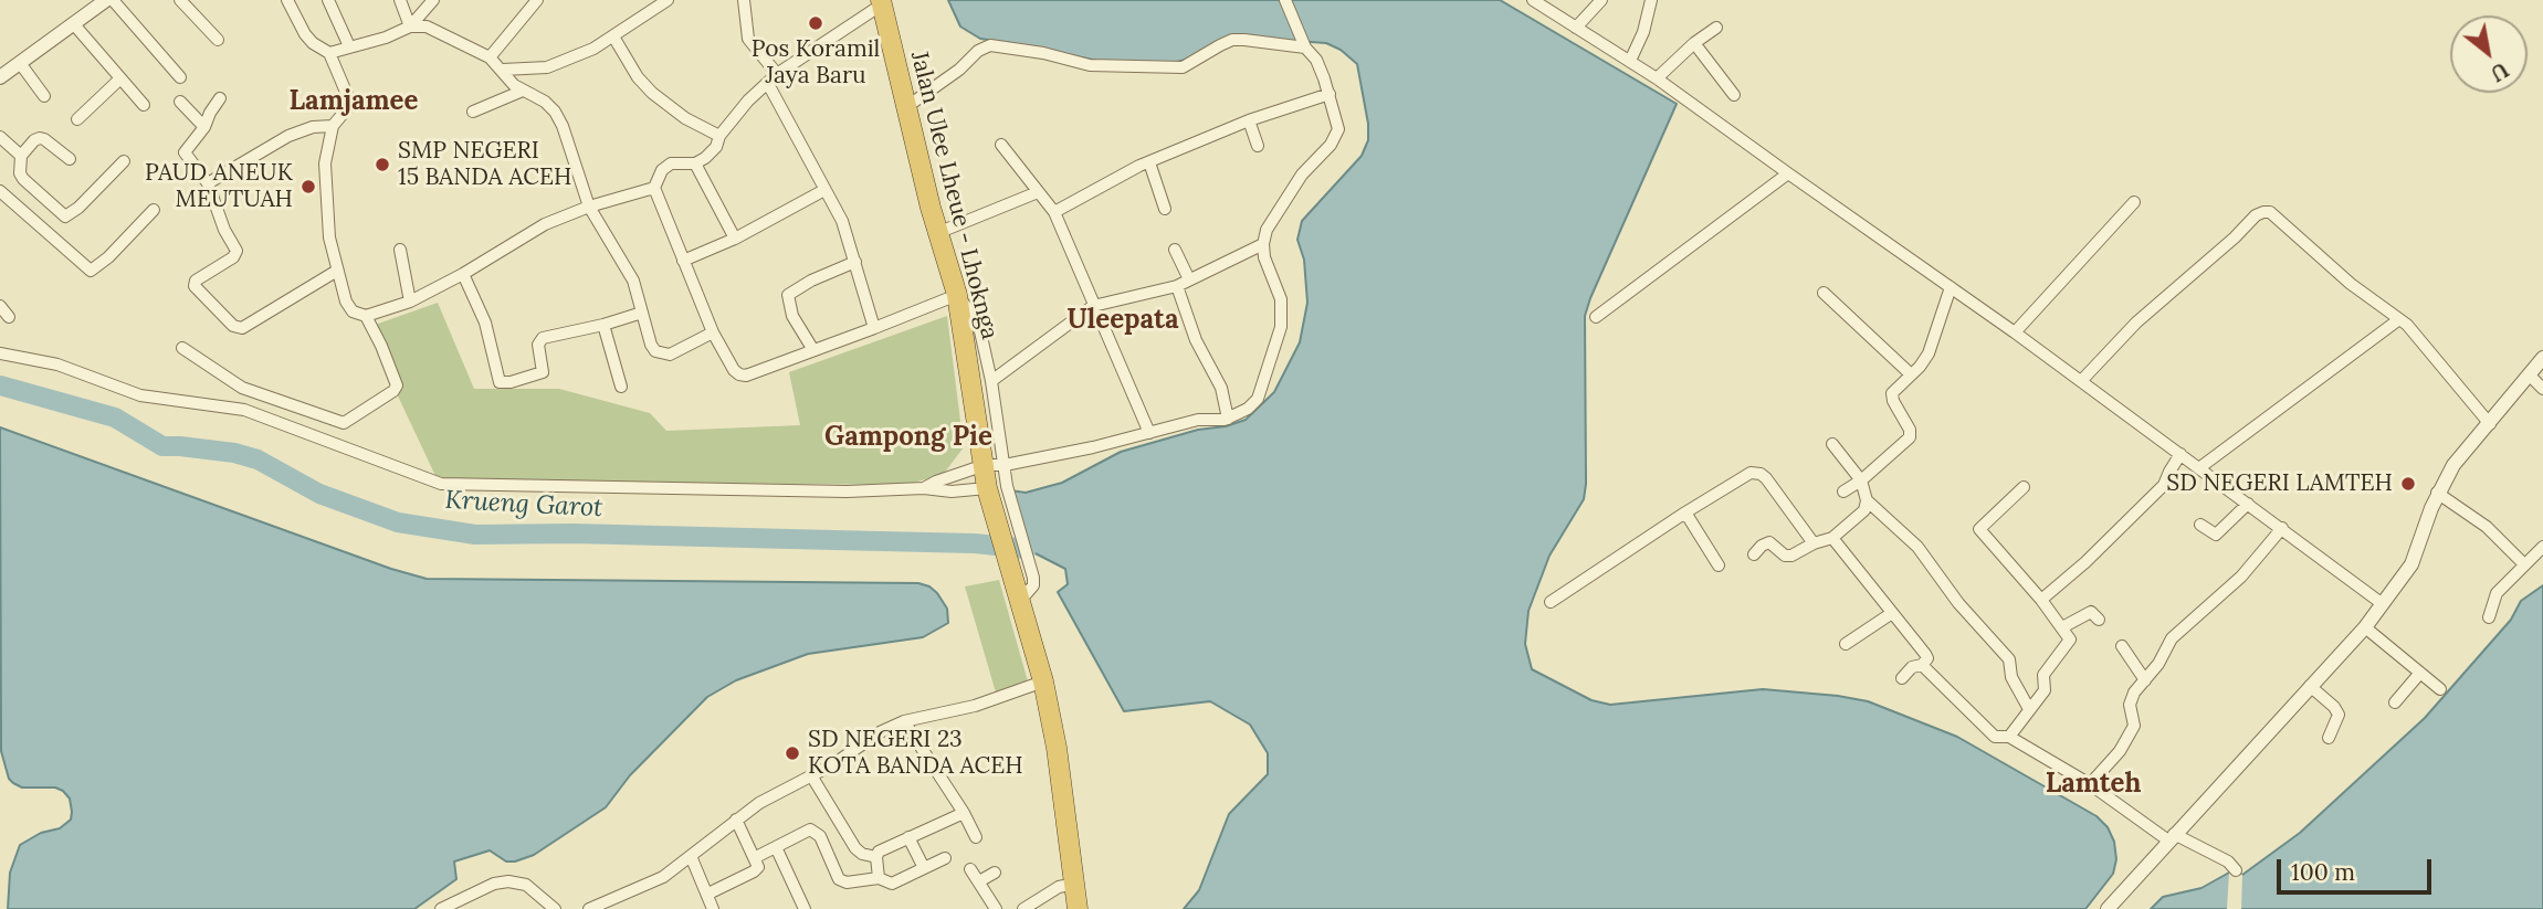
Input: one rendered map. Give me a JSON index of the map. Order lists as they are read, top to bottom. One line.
{"streets":{"highway":["Jalan Ulee Lheue - Lhoknga"]},"districts":["Lamjamee","Uleepata","Gampong Pie","Lamteh"],"water":["Krueng Garot"],"places":["Pos Koramil Jaya Baru","SMP NEGERI 15 BANDA ACEH","PAUD ANEUK MEUTUAH","SD NEGERI LAMTEH","SD NEGERI 23 KOTA BANDA ACEH"],"scale_bar":"100 m","north":"bottom right"}
